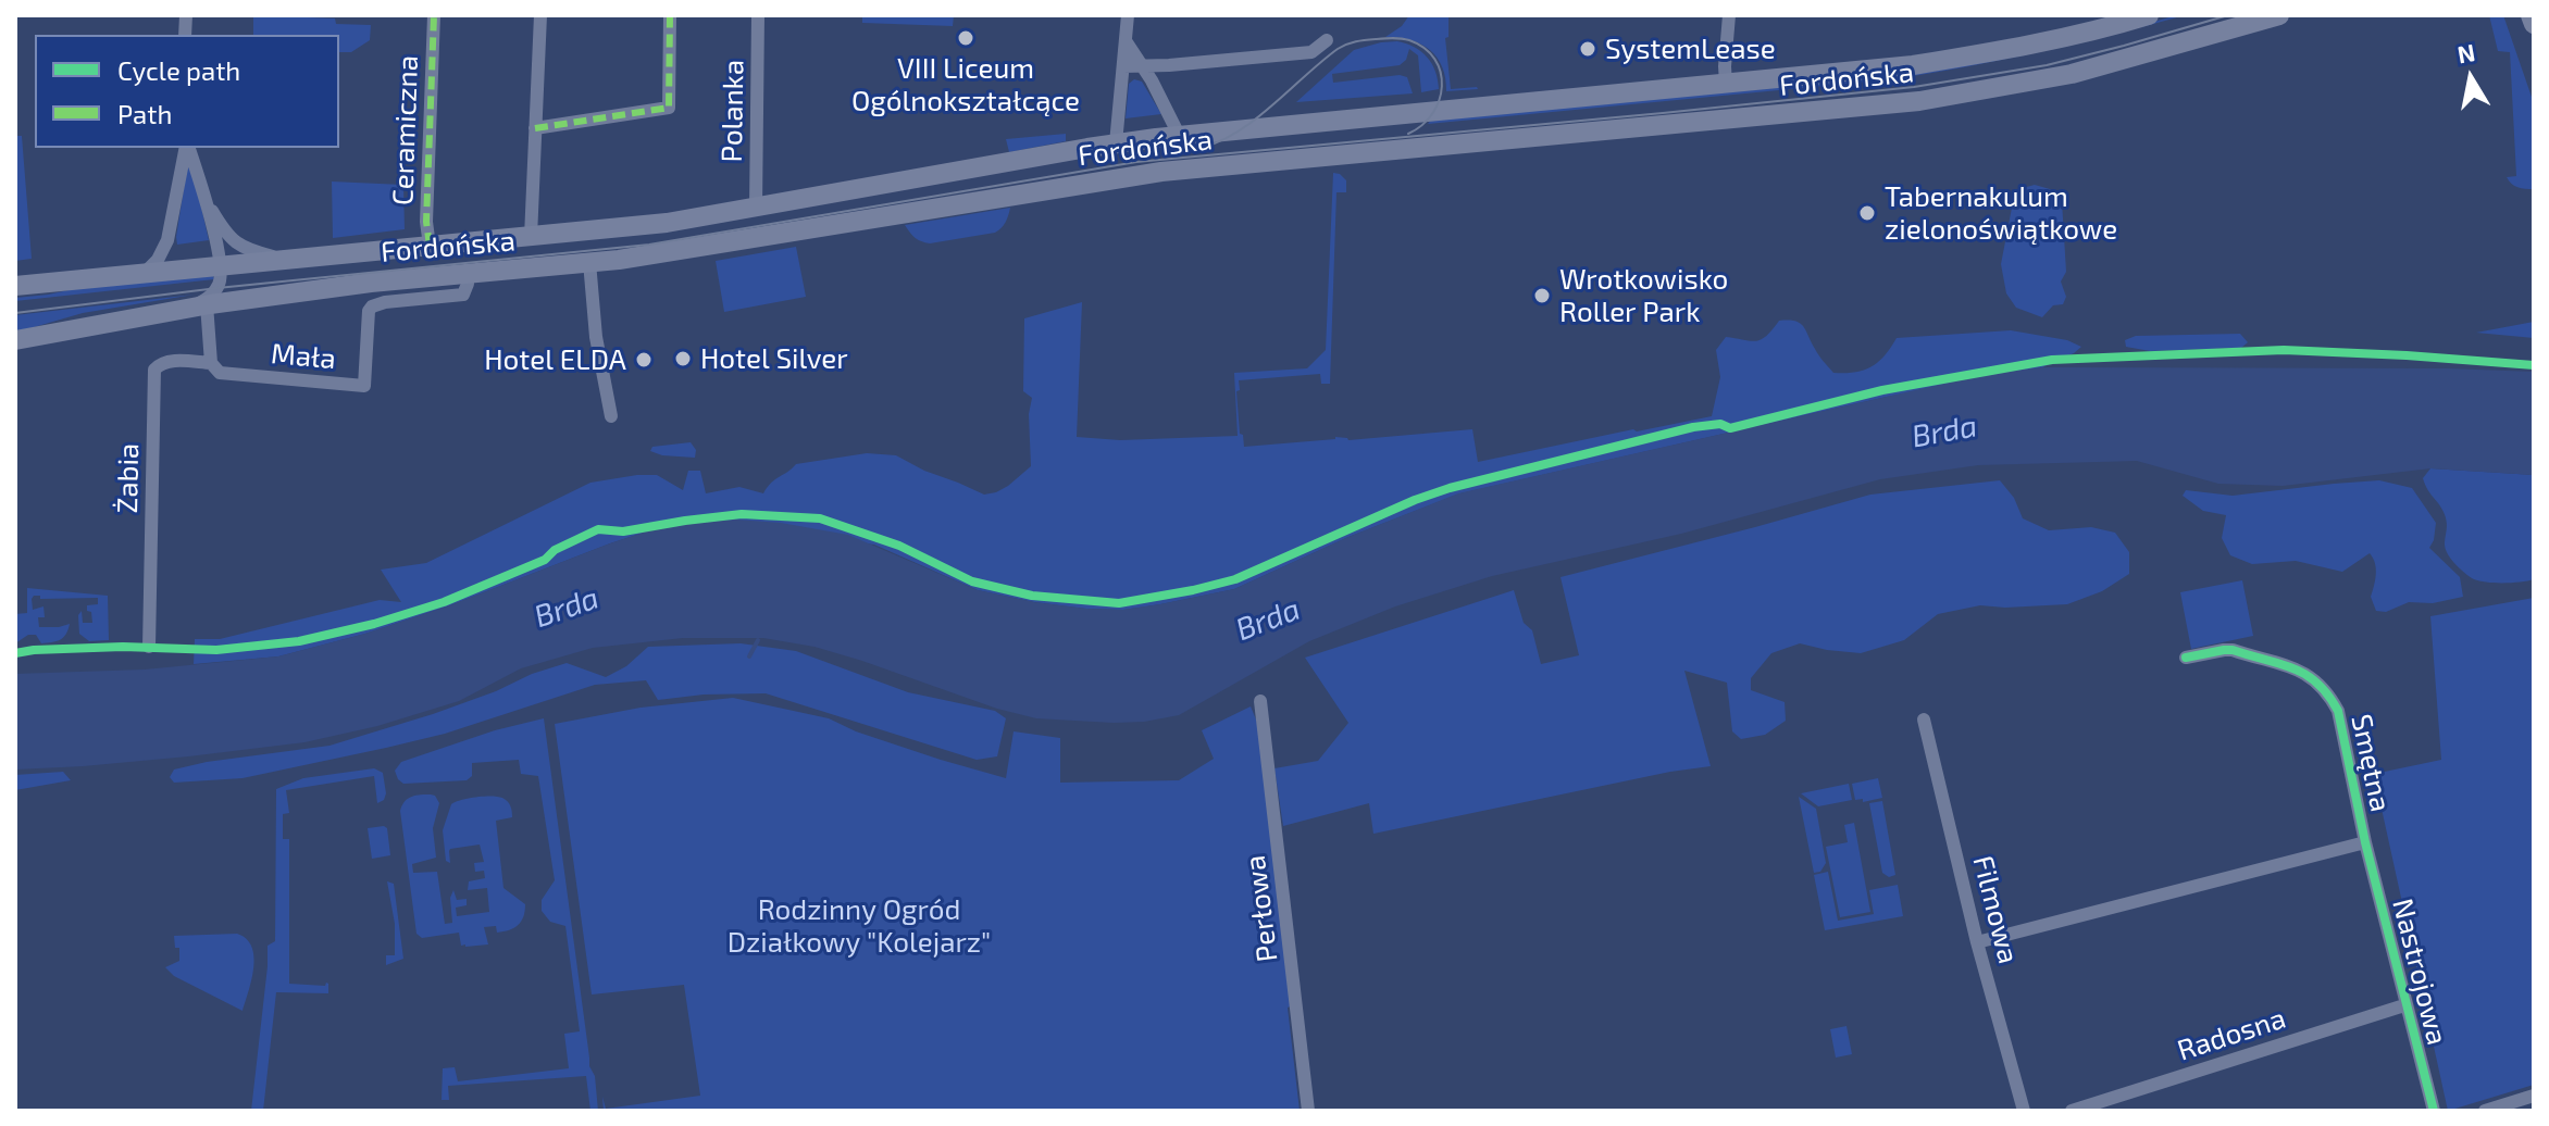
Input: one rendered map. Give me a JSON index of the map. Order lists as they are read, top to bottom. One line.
{"streets":{"main road":["Fordońska"],"street":["Polanka","Ceramiczna","Mała","Żabia","Smętna","Perłowa","Filmowa","Nastrojowa","Radosna"]},"crossings":[["Fordońska","Polanka"],["Fordońska","Ceramiczna"],["Fordońska","Mała"],["Mała","Żabia"],["Smętna","Nastrojowa"],["Nastrojowa","Radosna"]],"water":["Brda"],"parks":["Rodzinny Ogród Działkowy \"Kolejarz\""],"places":["VIII Liceum Ogólnokształcące","SystemLease","Tabernakulum zielonoświątkowe","Wrotkowisko Roller Park","Hotel Silver","Hotel ELDA"],"legend":["Cycle path","Path"],"north":"top"}
